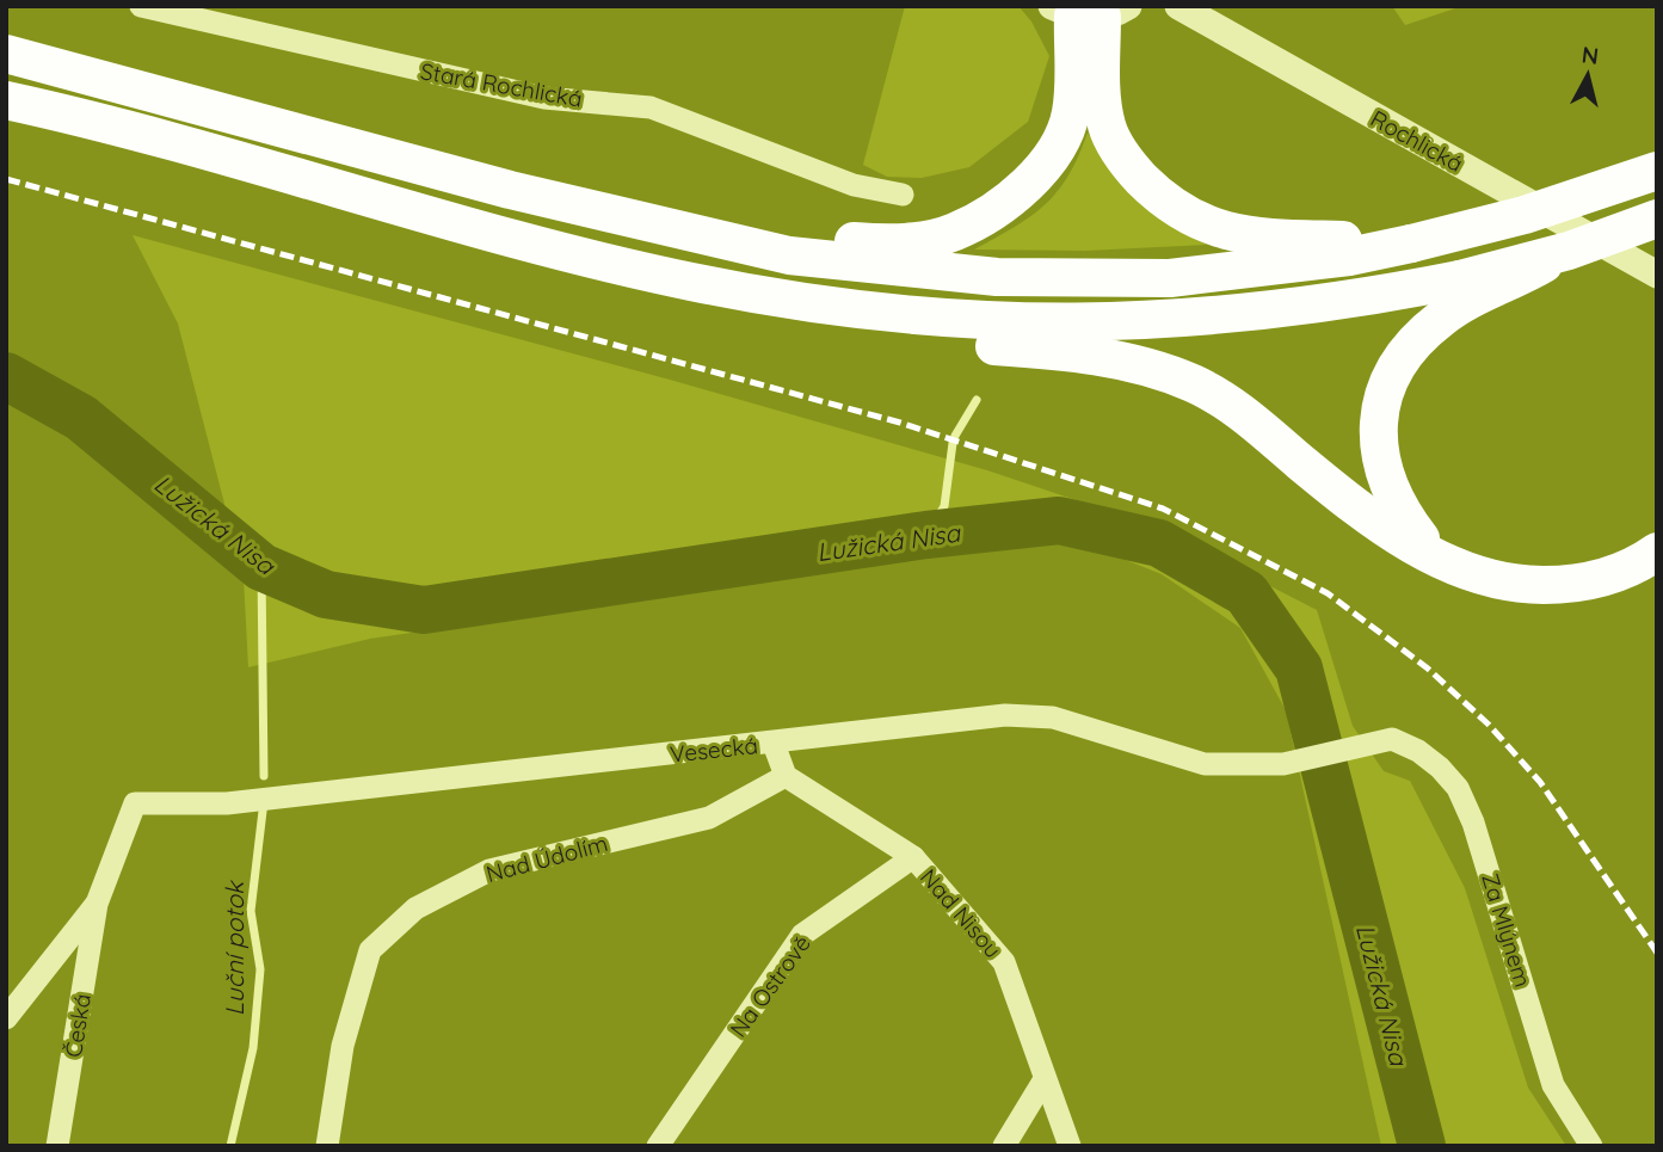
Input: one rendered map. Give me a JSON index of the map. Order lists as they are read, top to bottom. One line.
{"streets":{"street":["Stará Rochlická","Rochlická","Vesecká","Nad Údolím","Nad Nisou","Za Mlýnem","Na Ostrově","Česká"]},"crossings":[["Vesecká","Za Mlýnem"],["Vesecká","Česká"],["Nad Údolím","Nad Nisou"],["Nad Nisou","Na Ostrově"]],"water":["Lužická Nisa","Luční potok"],"north":"top"}
